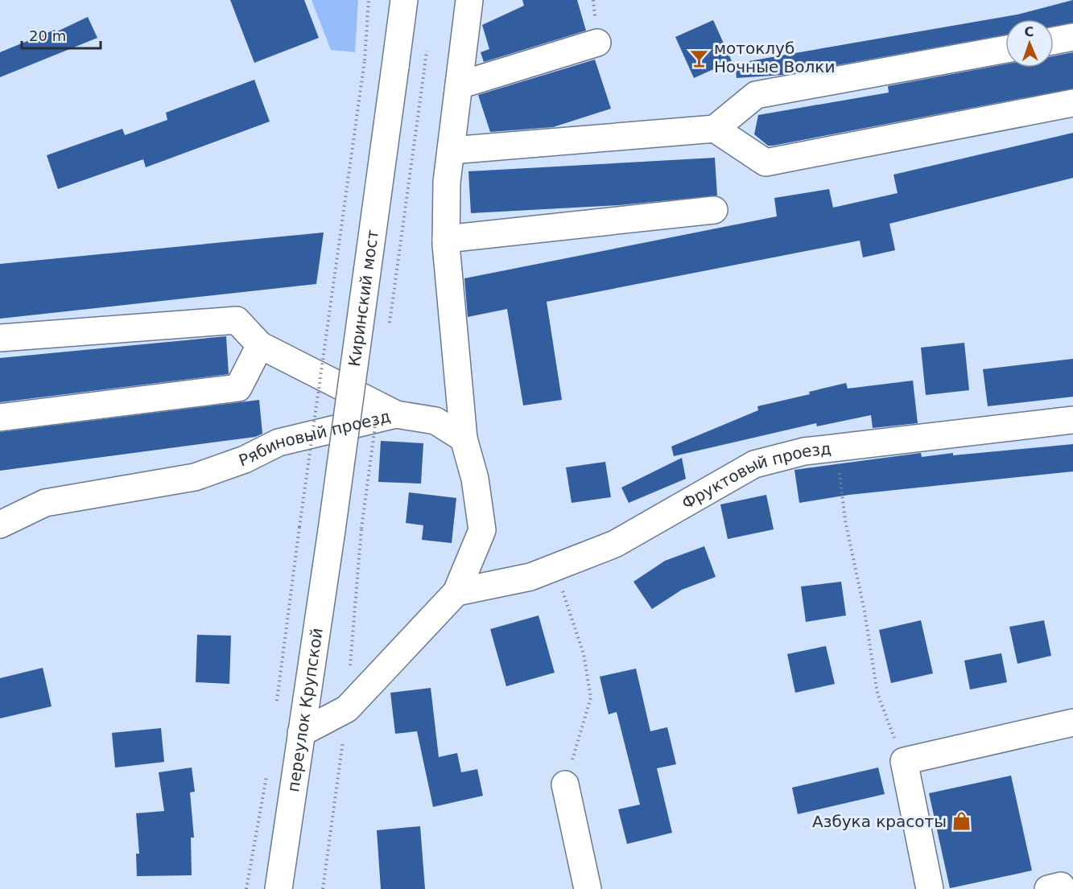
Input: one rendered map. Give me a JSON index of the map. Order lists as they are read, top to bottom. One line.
{"streets":{"street":["Киринский мост","Рябиновый проезд","Фруктовый проезд","переулок Крупской"]},"crossings":[["Киринский мост","переулок Крупской"]],"places":{"bar":["мотоклуб Ночные Волки"],"shop":["Азбука красоты"]},"scale_bar":"20 m","north":"top"}
